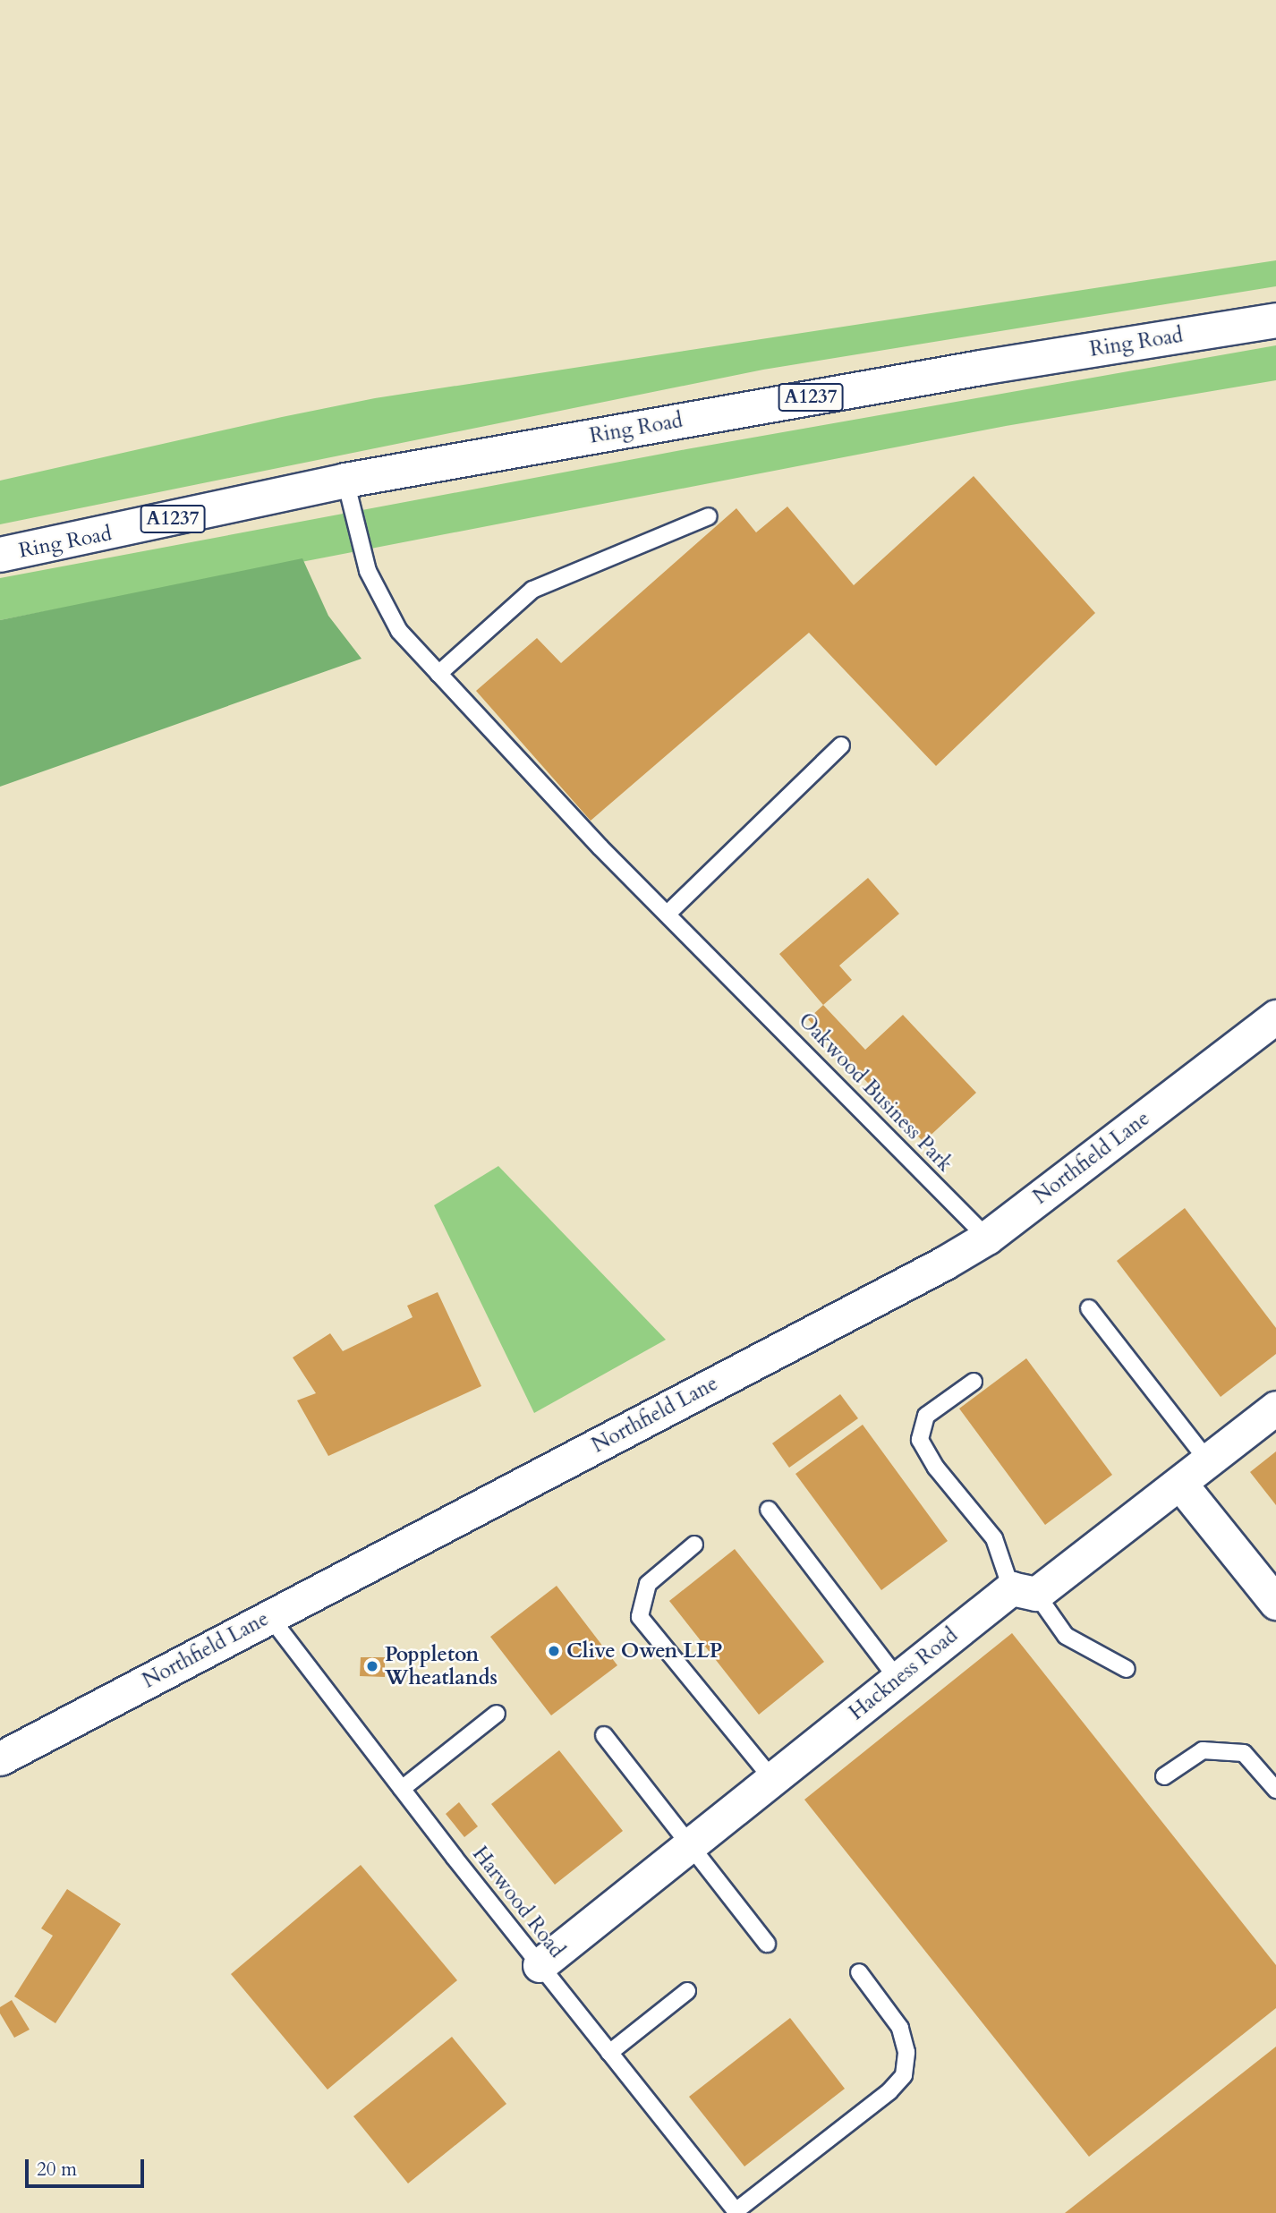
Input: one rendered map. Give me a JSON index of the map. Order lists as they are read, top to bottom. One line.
{"streets":{"highway":["Ring Road","A1237"],"street":["Northfield Lane","Hackness Road"],"lane":["Oakwood Business Park","Harwood Road"]},"crossings":[["Ring Road","Oakwood Business Park"],["Oakwood Business Park","Northfield Lane"],["Northfield Lane","Harwood Road"],["Hackness Road","Harwood Road"]],"places":["Clive Owen LLP","Poppleton Wheatlands"],"scale_bar":"20 m"}
